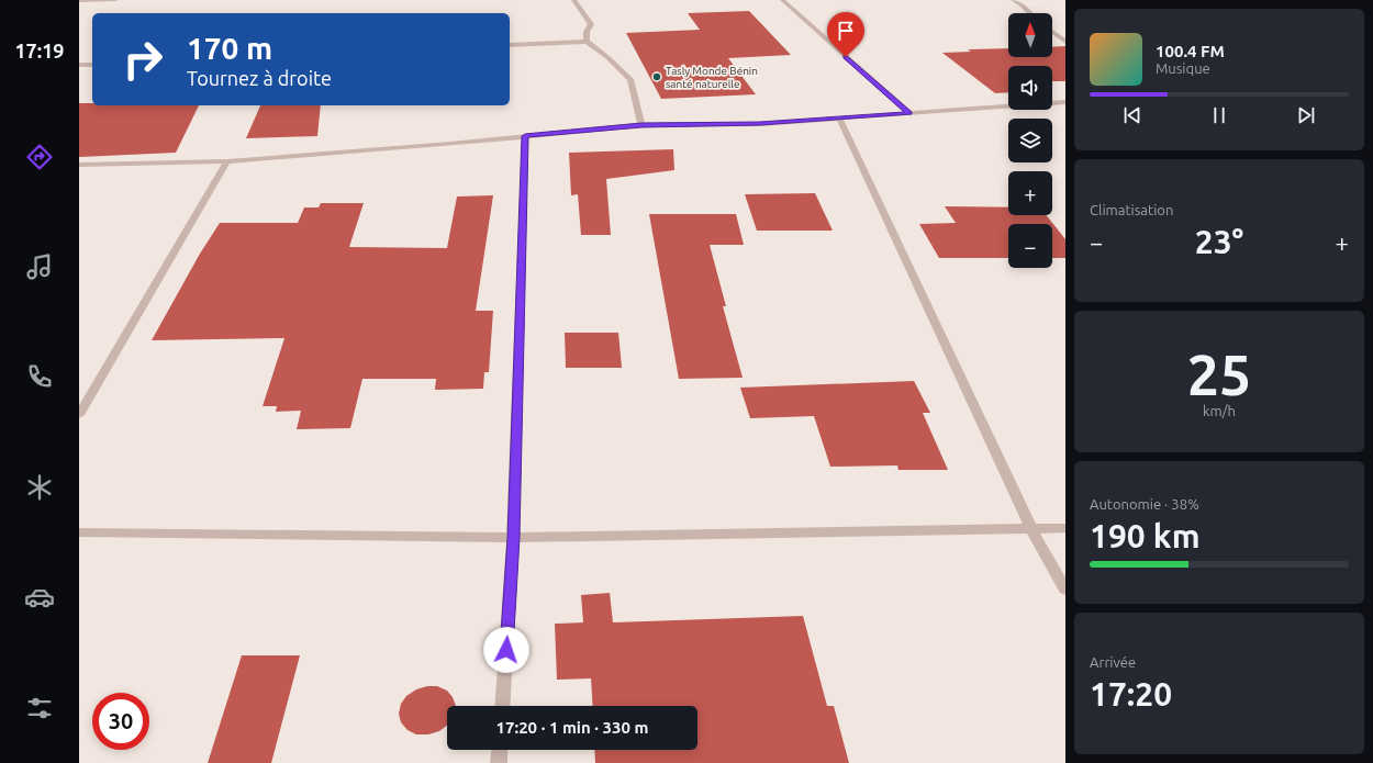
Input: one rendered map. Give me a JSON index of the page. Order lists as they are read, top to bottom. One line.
{"places":["Tasly Monde Bénin santé naturelle"],"north":"top","page":{"tabs":"17:19","map_buttons":["+","−"],"turn":["170 m","Tournez à droite"],"song":["100.4 FM","Musique"],"tile":["Climatisation",["25","km/h"],["Autonomie · 38%","190 km"],["Arrivée","17:20"]],"heat":["−","23°","+"],"limit":"30","trip":"17:20 · 1 min · 330 m"}}
